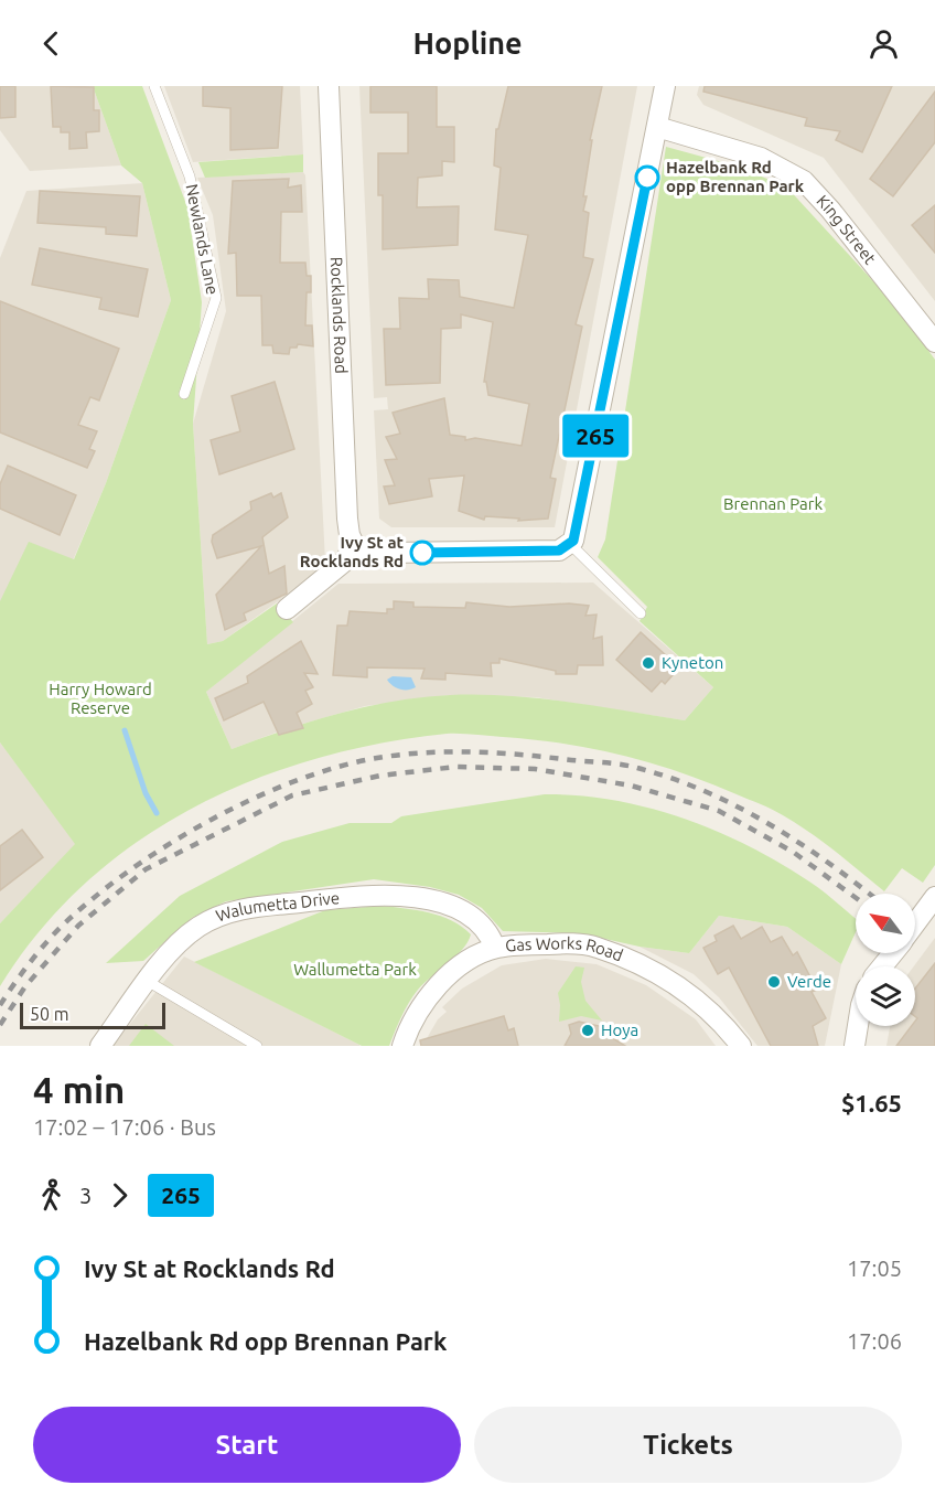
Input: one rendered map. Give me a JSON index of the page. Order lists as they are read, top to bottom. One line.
{"streets":{"street":["King Street","Rocklands Road","Walumetta Drive","Gas Works Road"],"lane":["Newlands Lane"]},"crossings":[["Walumetta Drive","Gas Works Road"]],"parks":["Brennan Park","Harry Howard Reserve","Wallumetta Park"],"places":["Hazelbank Rd opp Brennan Park","Ivy St at Rocklands Rd","Kyneton","Verde","Hoya"],"lines":["bus line 265"],"scale_bar":"50 m","north":"top left","page":{"header":"Hopline","on_map":"265","scale":"50 m","heading":["4 min","17:02 – 17:06 · Bus","$1.65"],"legs":["3","265"],"list":[{"name":"Ivy St at Rocklands Rd","value":"17:05"},{"name":"Hazelbank Rd opp Brennan Park","value":"17:06"}],"buttons":["Start","Tickets"]}}
